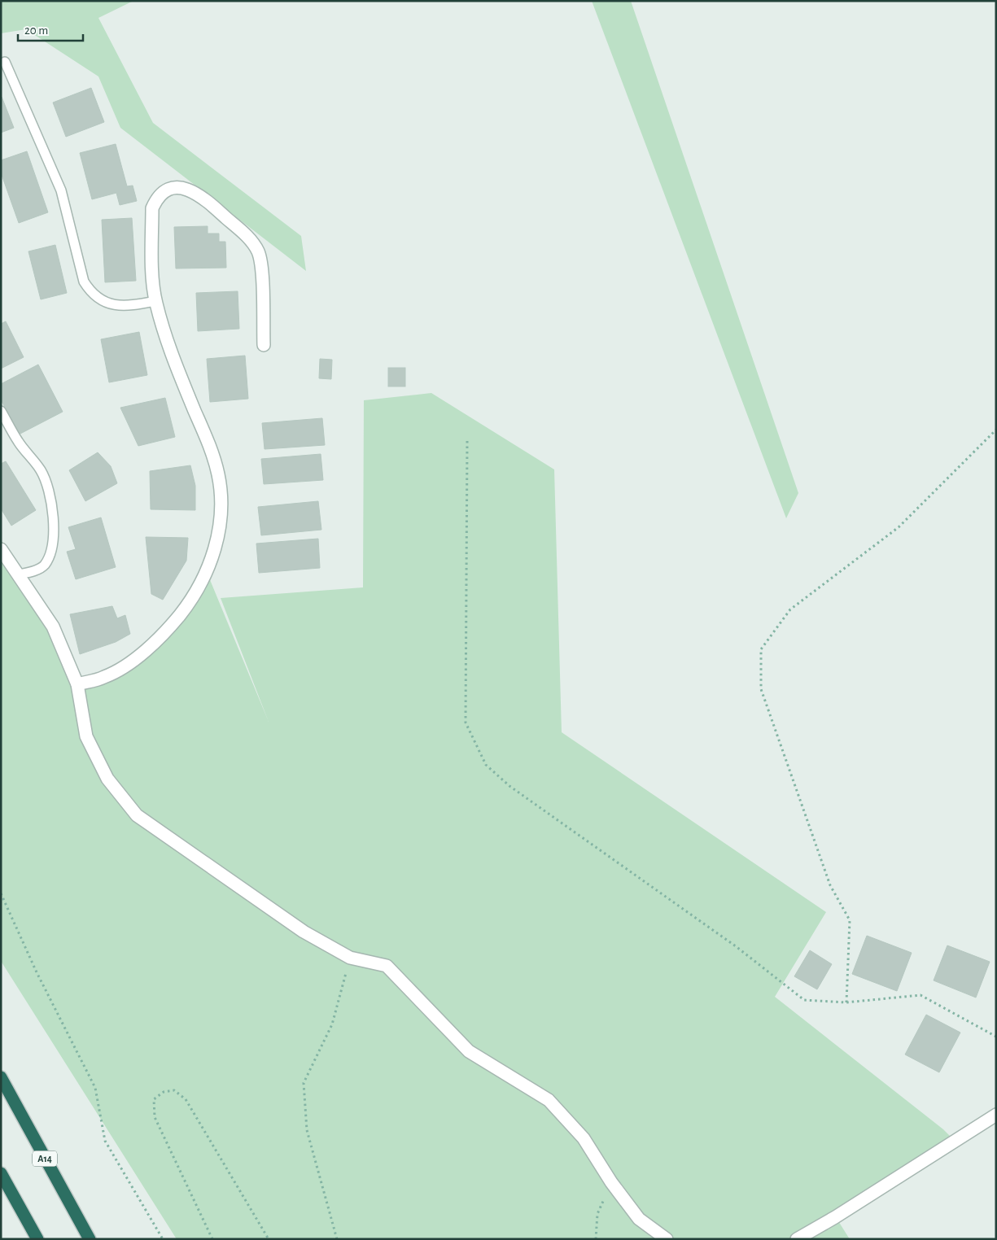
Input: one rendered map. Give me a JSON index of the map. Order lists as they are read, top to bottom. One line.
{"streets":{"highway":["A14"]},"scale_bar":"20 m"}
